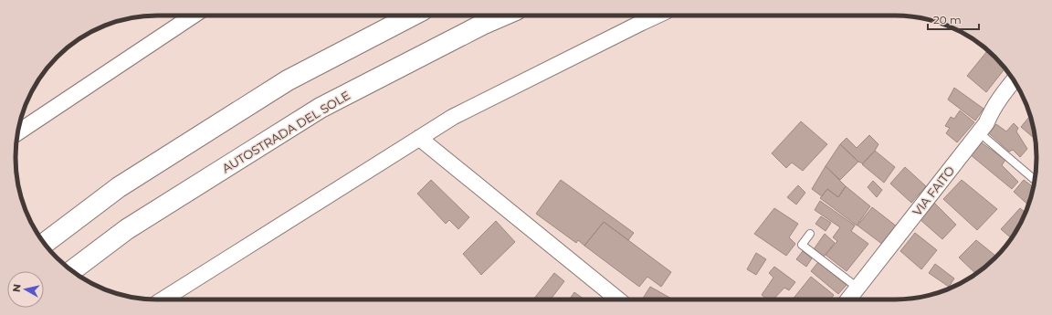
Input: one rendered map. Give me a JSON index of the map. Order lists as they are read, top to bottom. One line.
{"streets":{"highway":["AUTOSTRADA DEL SOLE"],"street":["VIA FAITO"]},"scale_bar":"20 m","north":"left"}
